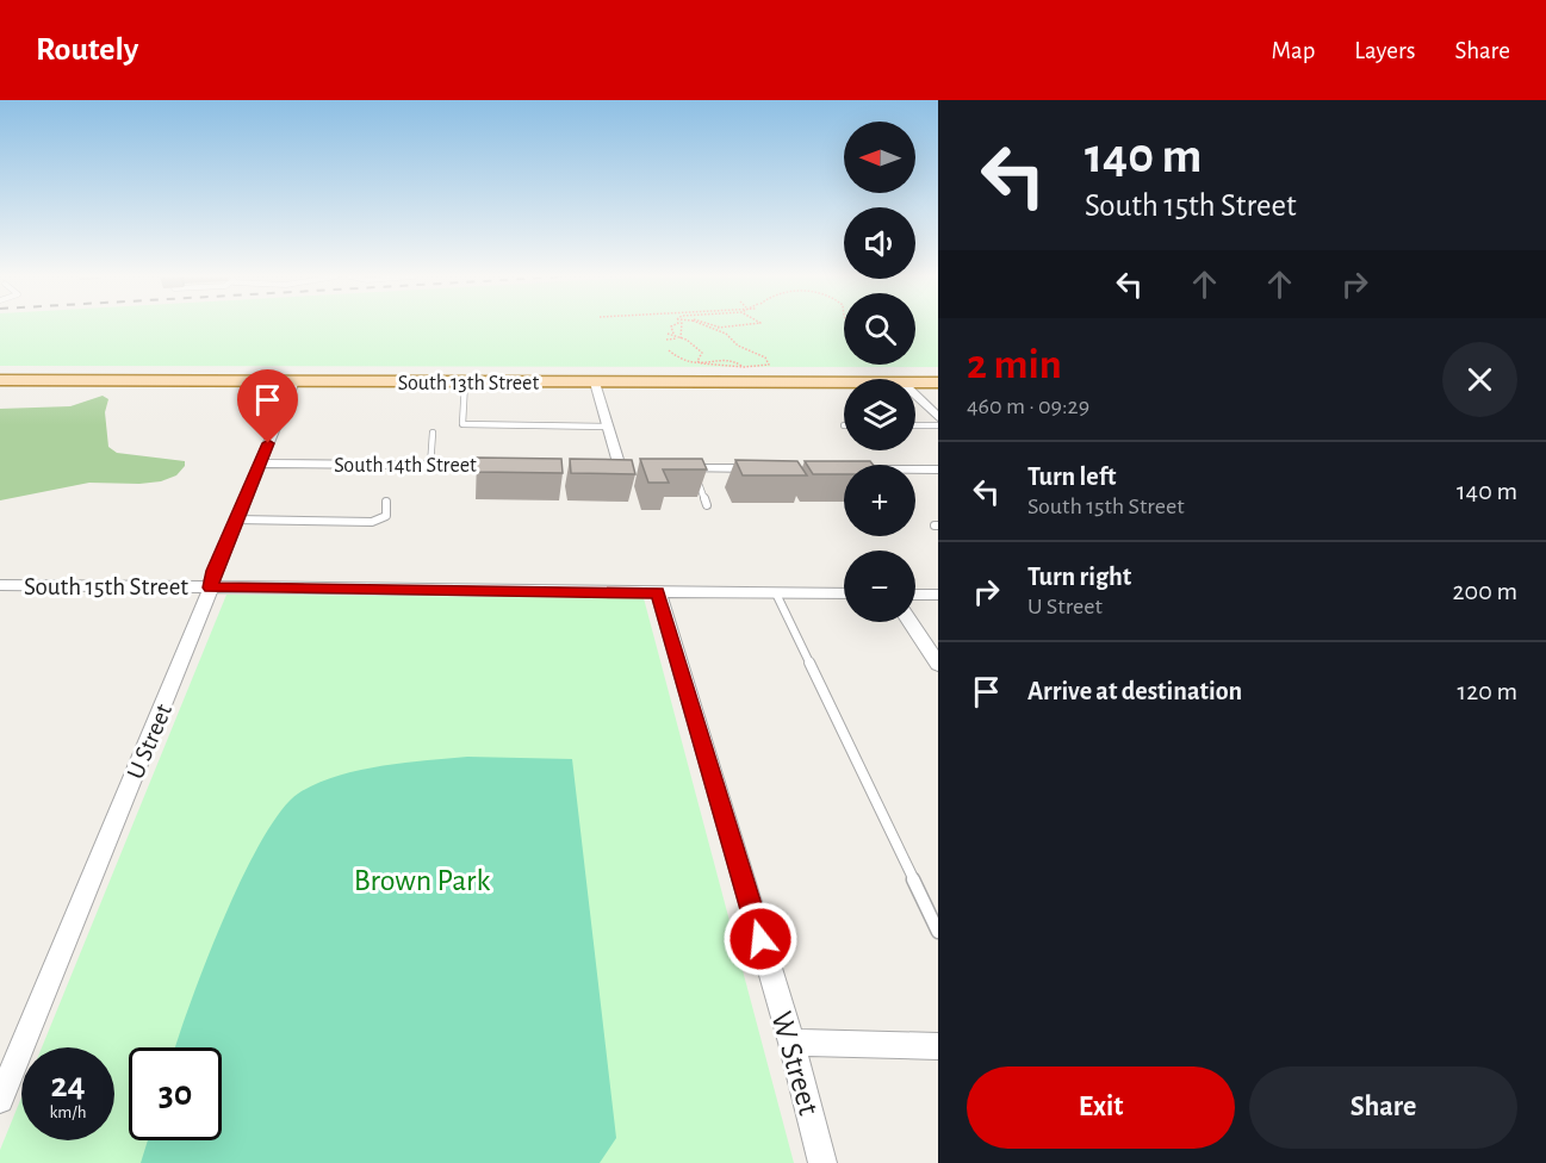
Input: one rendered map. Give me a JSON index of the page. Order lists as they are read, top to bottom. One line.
{"streets":{"main road":["South 13th Street"],"street":["South 14th Street","South 15th Street","U Street","W Street"]},"crossings":[["South 13th Street","U Street"],["South 14th Street","U Street"],["South 15th Street","U Street"],["South 15th Street","W Street"]],"parks":["Brown Park"],"north":"left","page":{"header":"Routely","nav":["Map","Layers","Share"],"turn":["140 m","South 15th Street"],"map_buttons":["+","−"],"heading":["2 min","460 m · 09:29"],"list":[{"name":"Turn left","note":"South 15th Street","value":"140 m"},{"name":"Turn right","note":"U Street","value":"200 m"},{"name":"Arrive at destination","value":"120 m"}],"speed":"24 km/h","limit":"30","buttons":["Exit","Share"]}}
